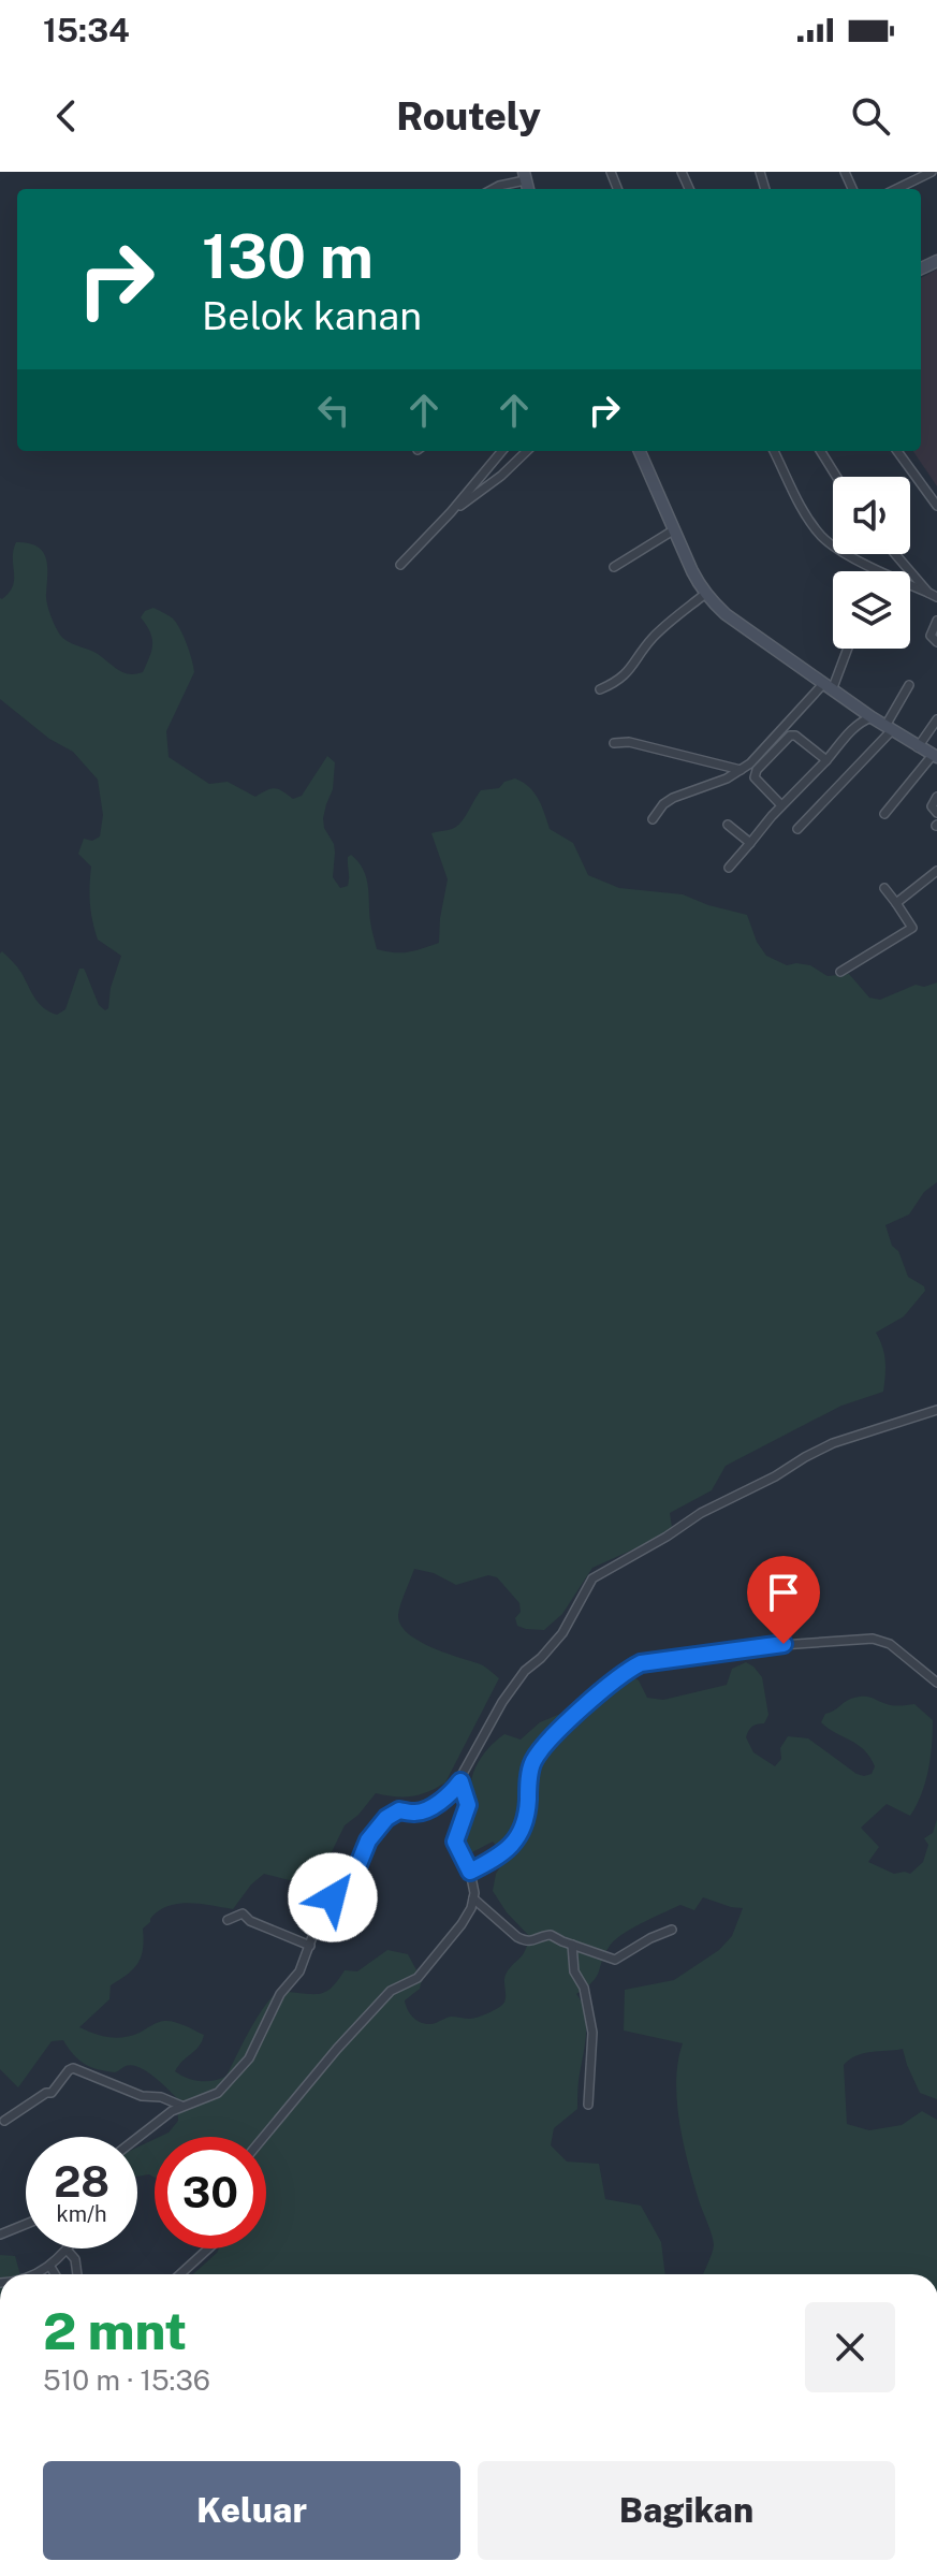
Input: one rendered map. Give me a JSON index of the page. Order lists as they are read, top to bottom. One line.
{"page":{"status":"15:34","header":"Routely","turn":["130 m","Belok kanan"],"speed":"28 km/h","limit":"30","heading":["2 mnt","510 m · 15:36"],"buttons":["Keluar","Bagikan"]}}
